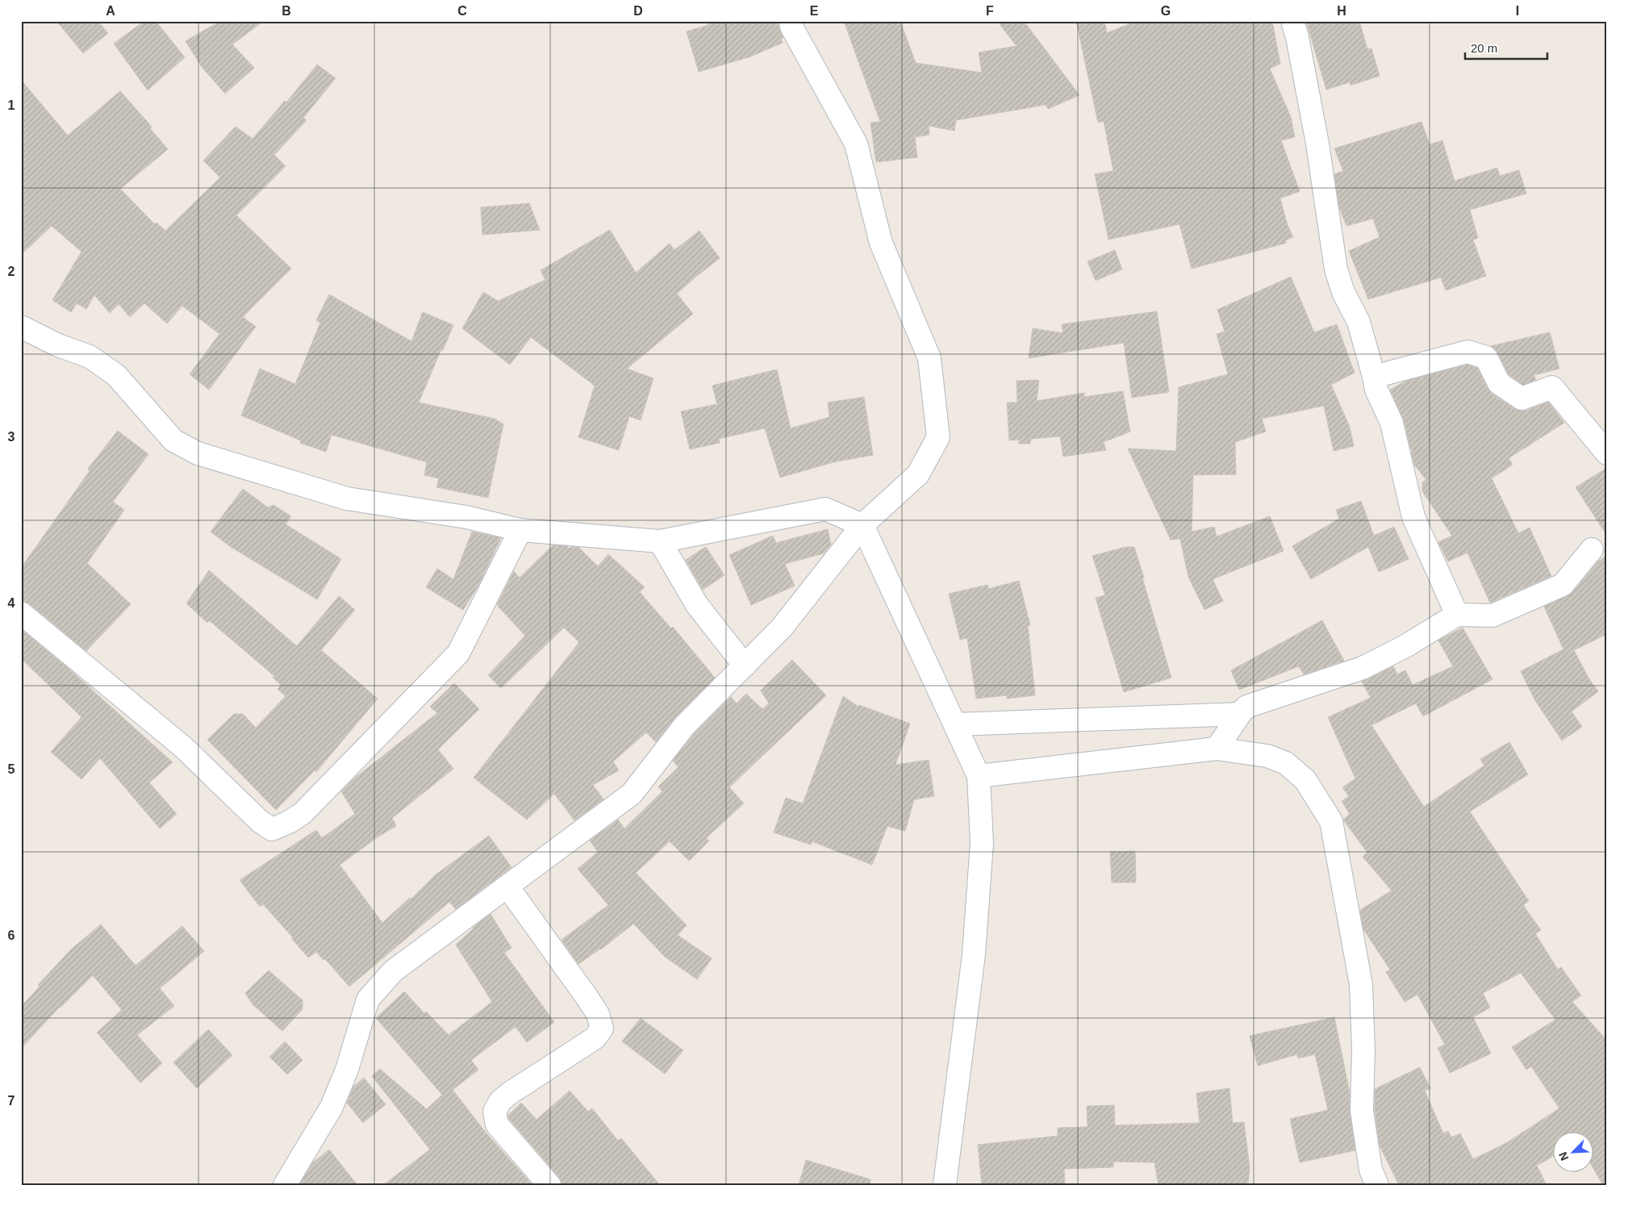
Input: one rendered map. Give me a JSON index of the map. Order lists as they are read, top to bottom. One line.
{"scale_bar":"20 m","north":"bottom left","grid":{"columns":["A","B","C","D","E","F","G","H","I"],"rows":["1","2","3","4","5","6","7"]}}
